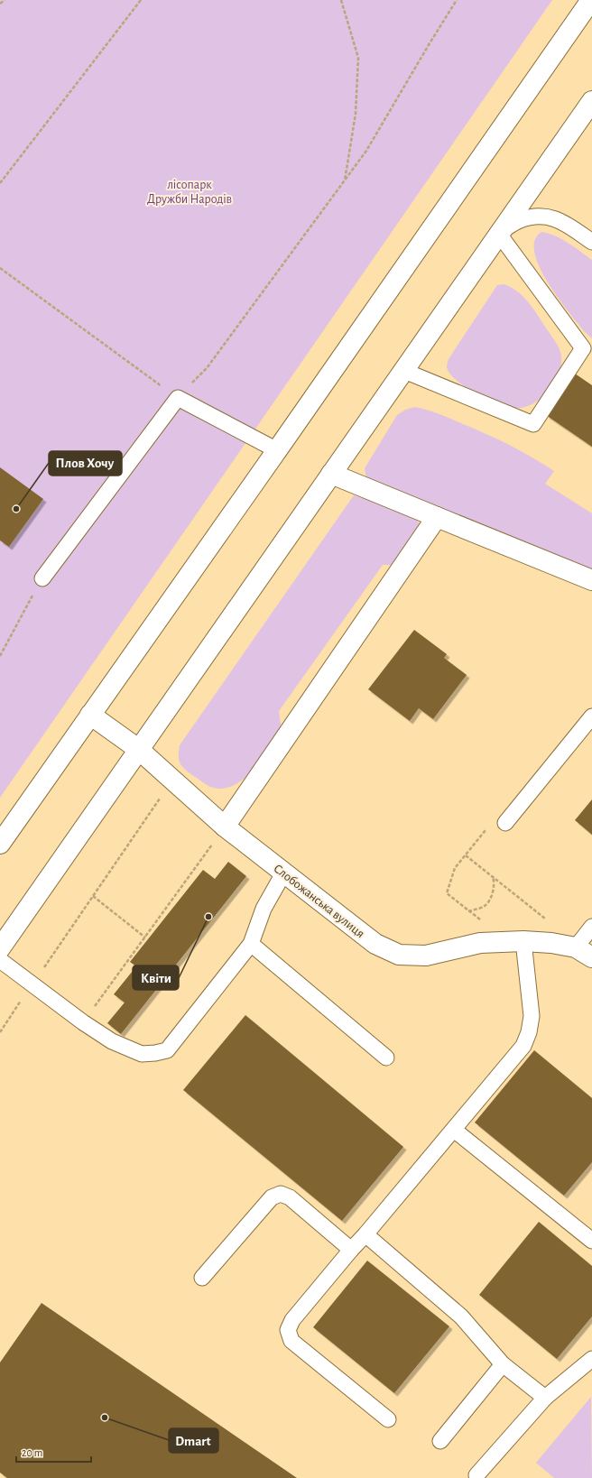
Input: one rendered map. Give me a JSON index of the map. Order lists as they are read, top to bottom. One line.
{"streets":{"main road":["Слобожанська вулиця"]},"parks":["лісопарк Дружби Народів"],"places":["Плов Хочу","Квіти","Dmart"],"scale_bar":"20 m"}
